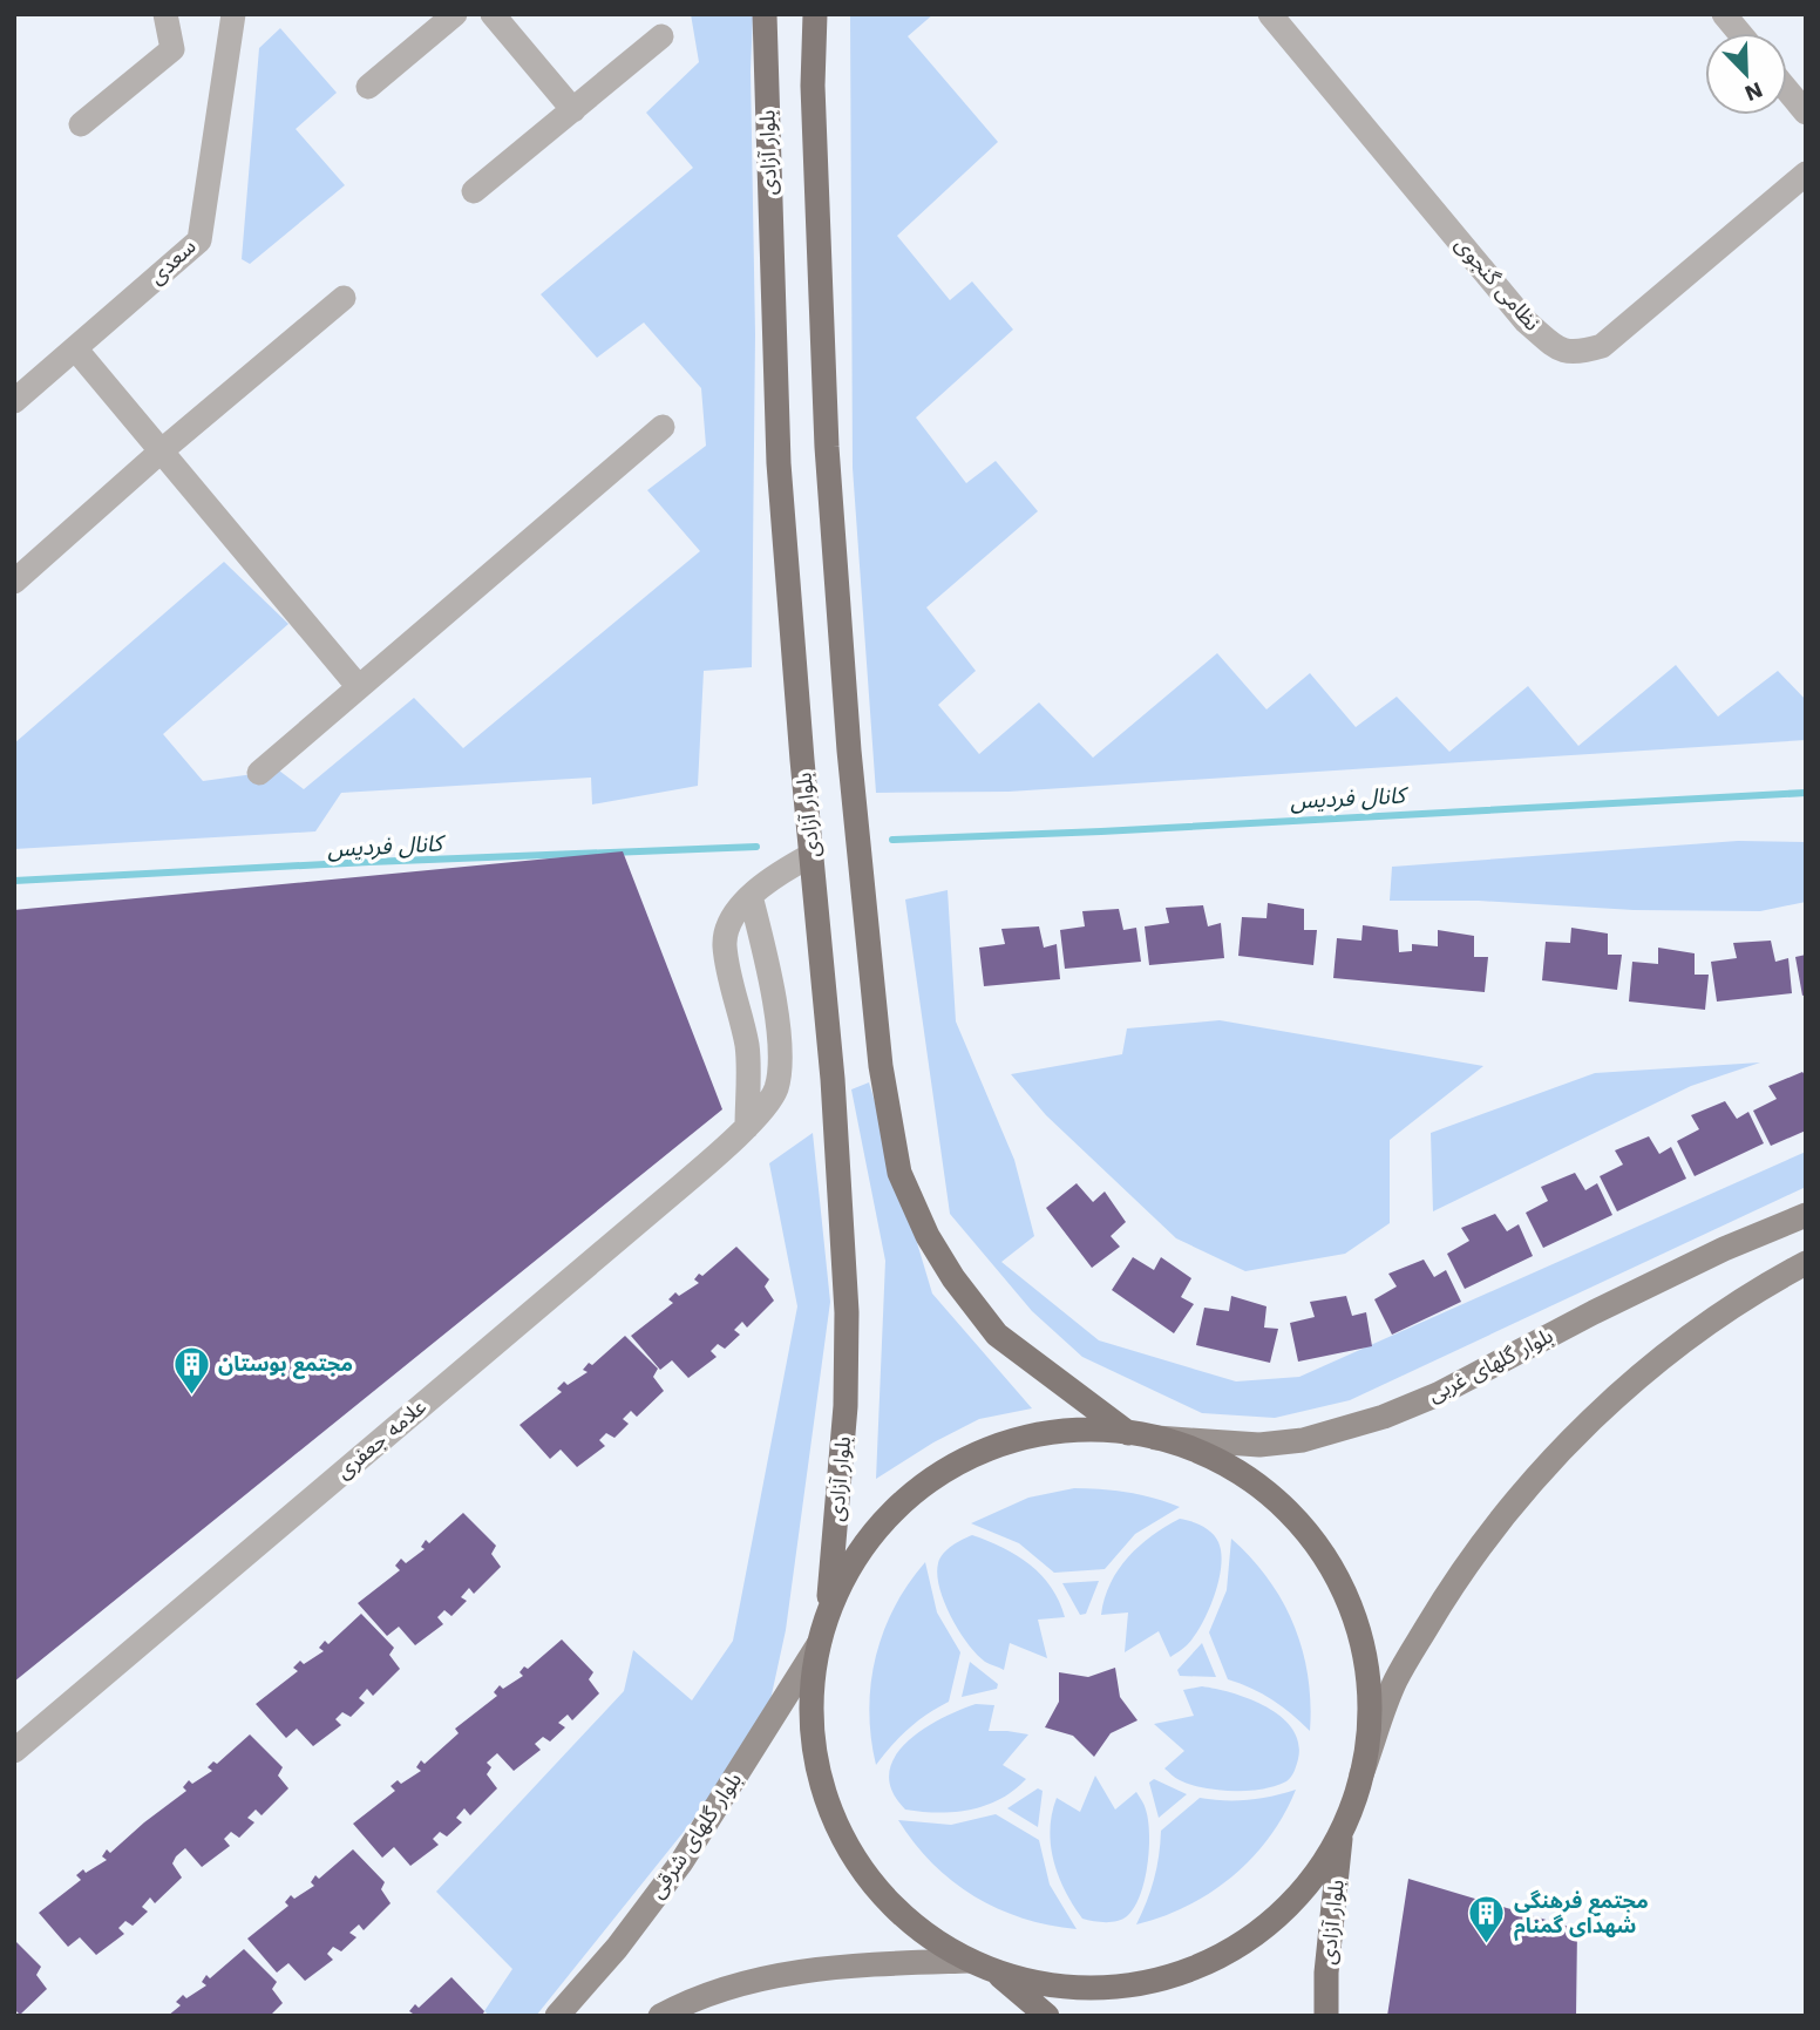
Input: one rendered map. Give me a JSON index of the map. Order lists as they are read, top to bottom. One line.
{"streets":{"main road":["بلوار آزادی","بلوار گلهای غربی","بلوار گلهای شرقی"],"street":["سعدی","نظامی گنجوی","علامه جعفری"]},"water":["کانال فردیس"],"places":{"building":["مجتمع بوستان","مجتمع فرهنگی شهدای گمنام"]},"north":"bottom right"}
